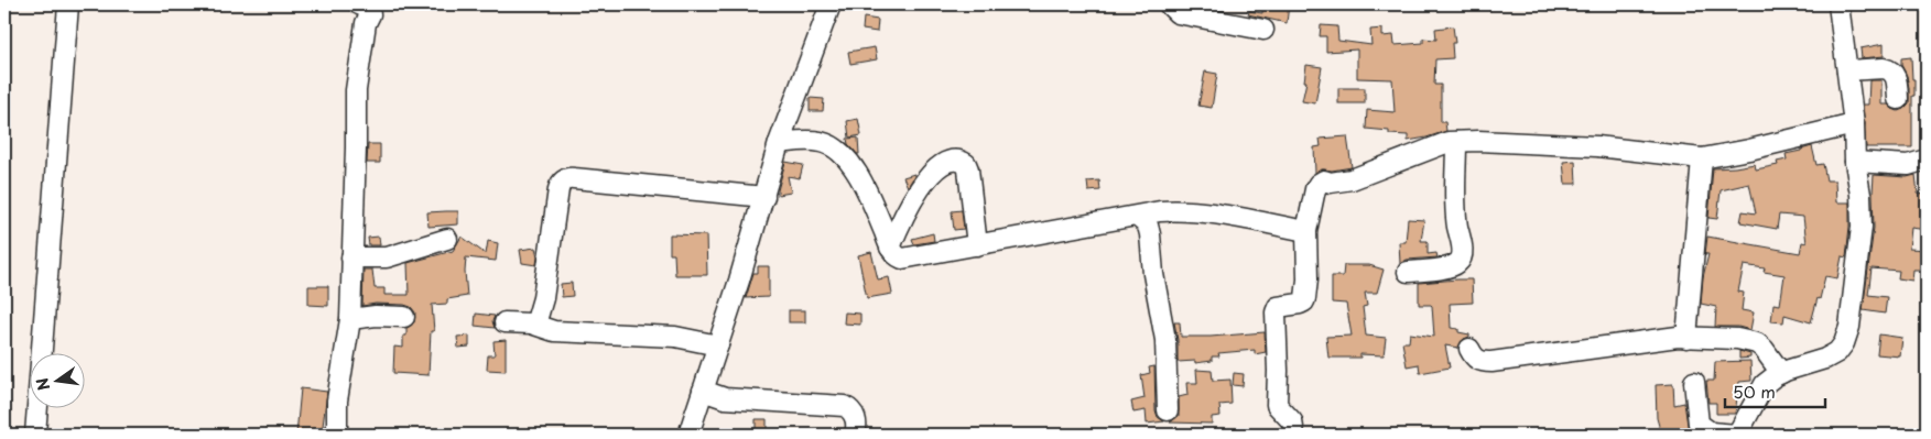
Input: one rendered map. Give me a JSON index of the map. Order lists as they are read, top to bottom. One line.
{"scale_bar":"50 m","north":"left"}
